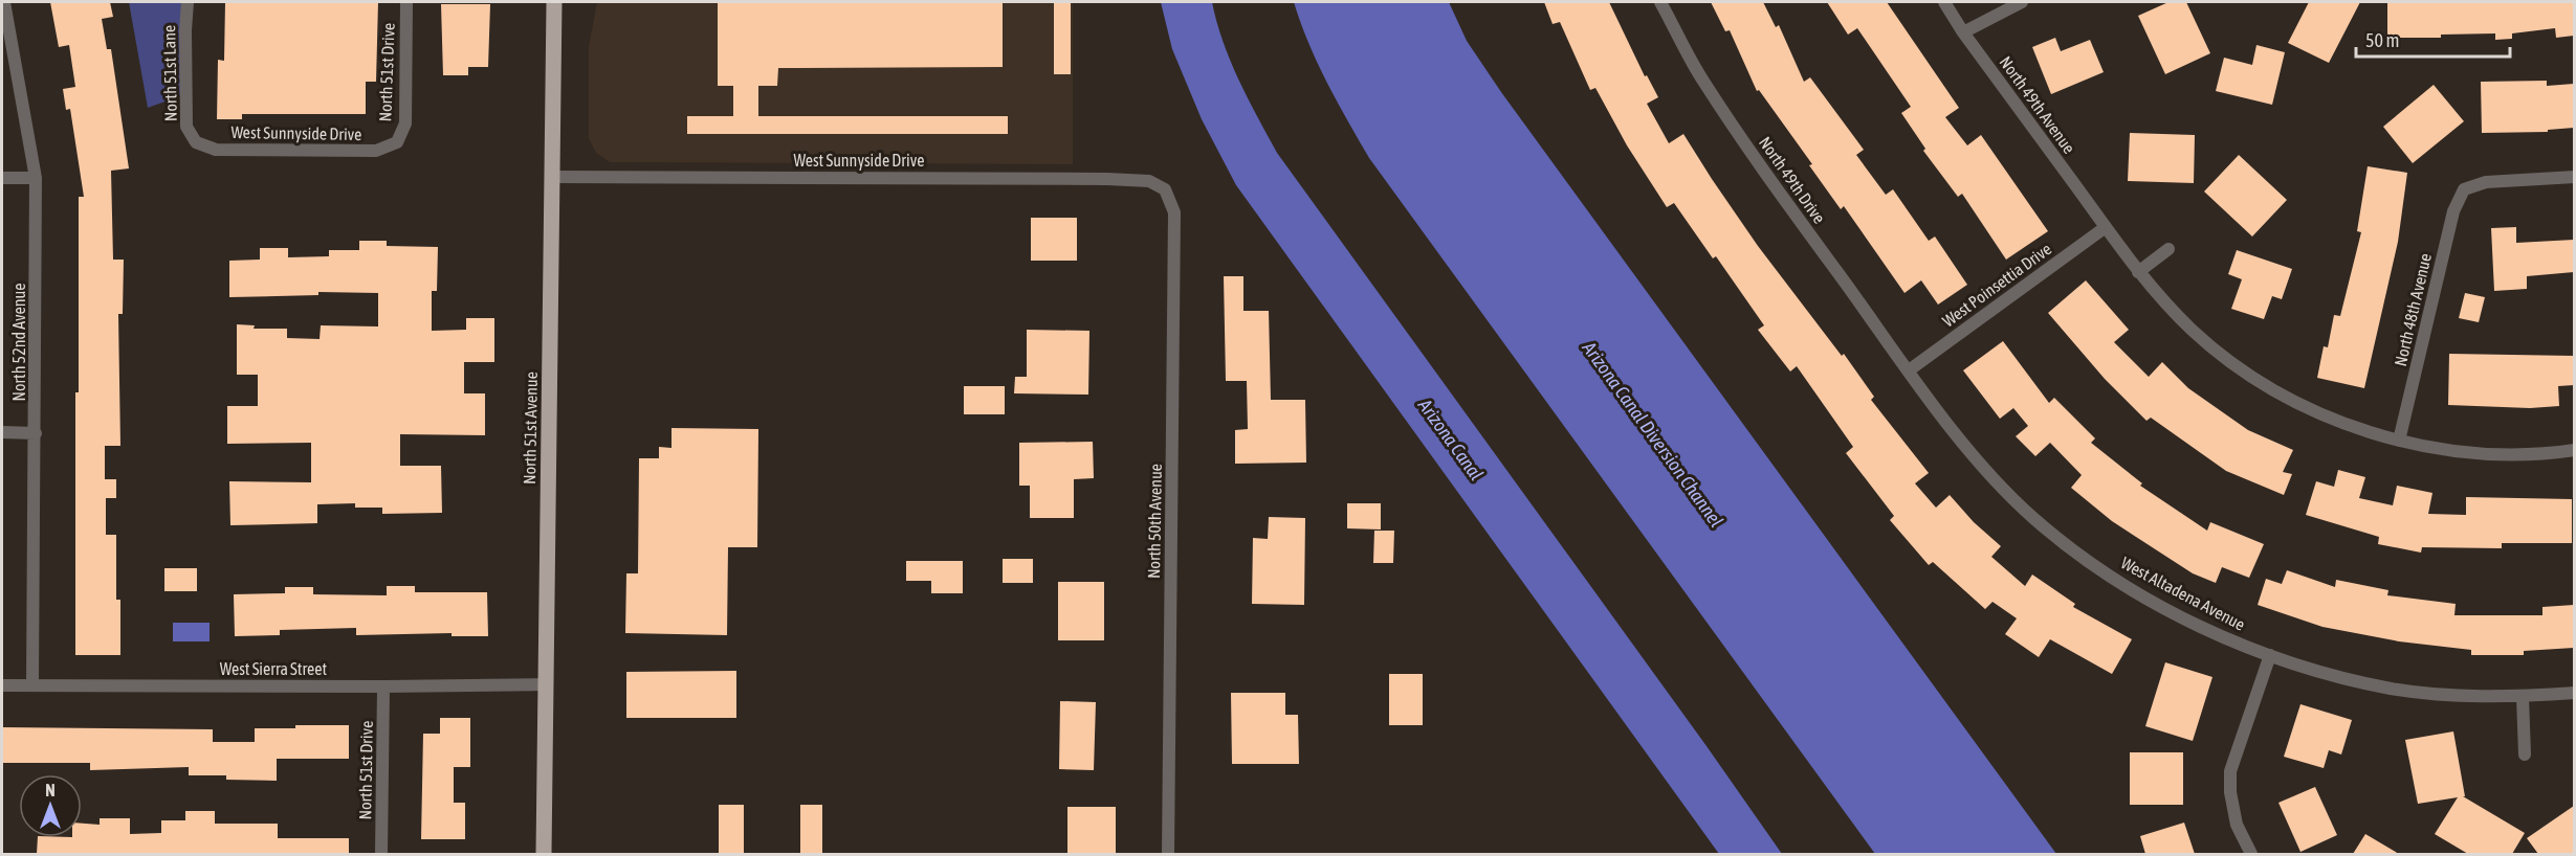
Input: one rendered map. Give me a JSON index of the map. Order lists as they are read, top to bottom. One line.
{"streets":{"main road":["North 51st Avenue"],"street":["North 51st Drive","North 51st Lane","North 49th Avenue","West Sunnyside Drive","North 49th Drive","West Poinsettia Drive","North 48th Avenue","North 52nd Avenue","North 50th Avenue","West Altadena Avenue","West Sierra Street"]},"crossings":[["North 51st Drive","West Sunnyside Drive"],["North 51st Drive","West Sierra Street"],["North 51st Lane","West Sunnyside Drive"],["North 49th Avenue","West Poinsettia Drive"],["North 49th Avenue","North 48th Avenue"],["West Sunnyside Drive","North 51st Avenue"],["West Sunnyside Drive","North 50th Avenue"],["North 49th Drive","West Poinsettia Drive"],["North 49th Drive","West Altadena Avenue"],["West Poinsettia Drive","West Altadena Avenue"],["North 52nd Avenue","West Sierra Street"],["North 51st Avenue","West Sierra Street"]],"water":["Arizona Canal Diversion Channel","Arizona Canal"],"scale_bar":"50 m","north":"top"}
